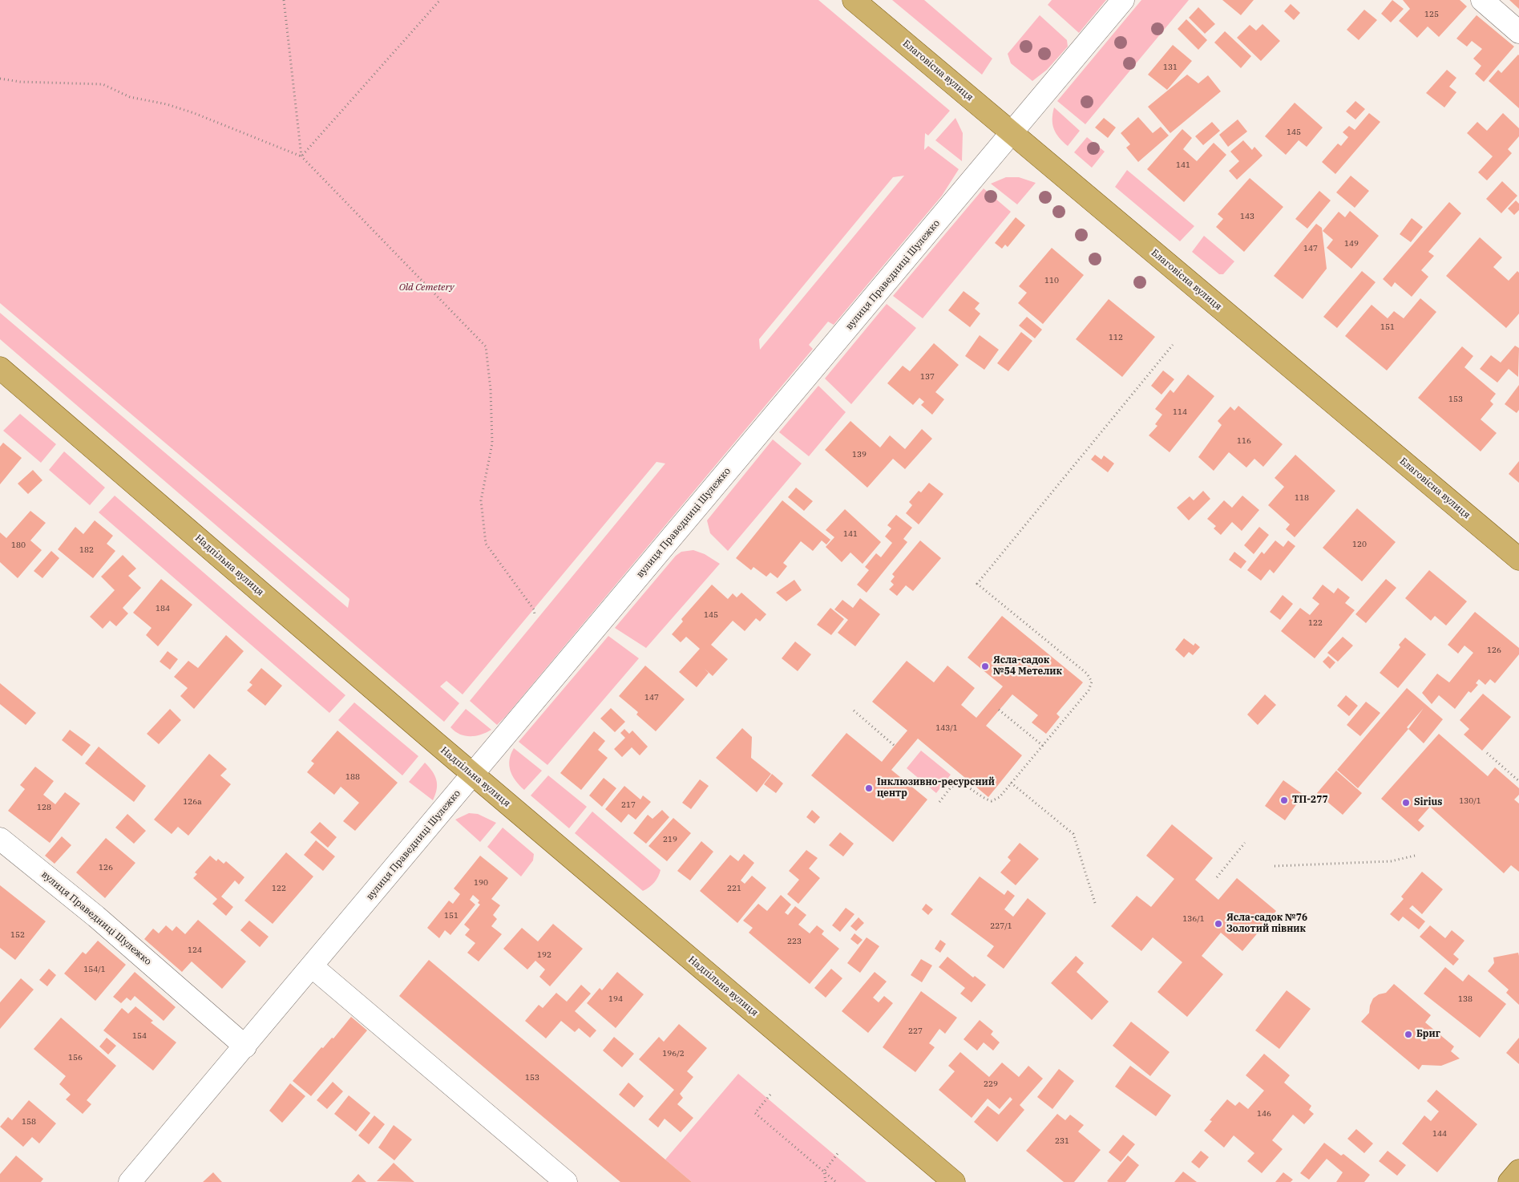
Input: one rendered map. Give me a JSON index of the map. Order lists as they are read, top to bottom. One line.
{"streets":{"main road":["Благовісна вулиця","Надпільна вулиця"],"street":["вулиця Праведниці Шулежко"]},"crossings":[["Благовісна вулиця","вулиця Праведниці Шулежко"],["вулиця Праведниці Шулежко","Надпільна вулиця"]],"parks":["Old Cemetery"],"places":["Ясла-садок №54 Метелик","Інклюзивно-ресурсний центр","ТП-277","Sirius","Ясла-садок №76 Золотий півник","Бриг"],"house_numbers":["125","131","145","141","143","149","147","110","151","112","137","153","114","116","139","118","141","120","180","182","184","145","122","126","147","143/1","188","130/1","126а","217","128","219","126","190","122","221","151","136/1","227/1","152","223","124","192","154/1","194","138","227","154","196/2","156","153","229","146","158","144","231"]}
